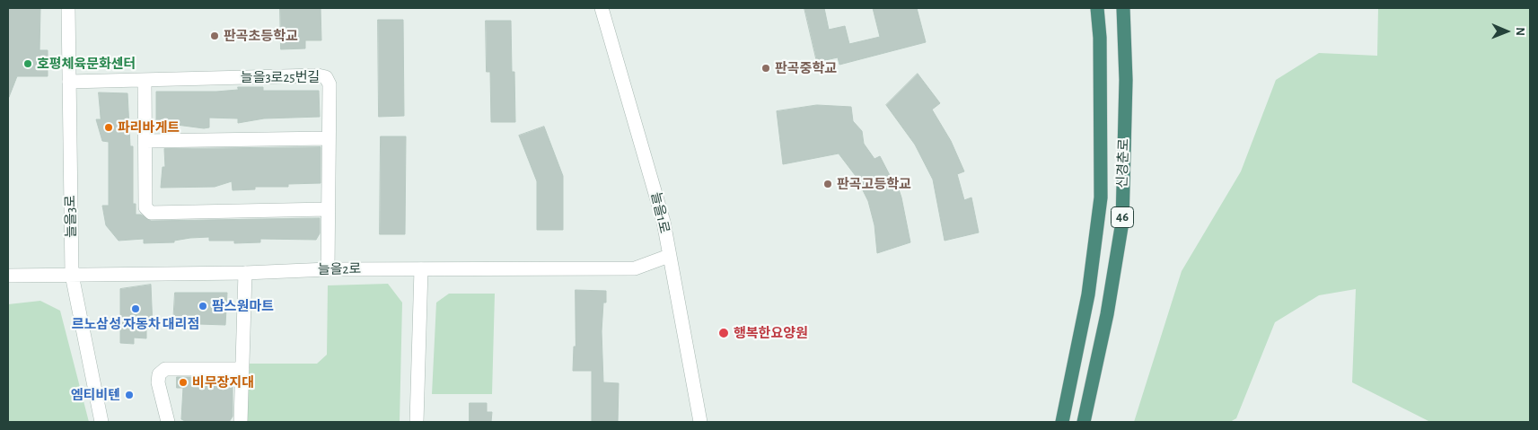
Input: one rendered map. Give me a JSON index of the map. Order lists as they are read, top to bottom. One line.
{"streets":{"highway":["신경춘로","46"],"street":["늘을3로25번길","늘을1로","늘을3로","늘을2로"]},"crossings":[["늘을3로25번길","늘을3로"],["늘을3로25번길","늘을2로"],["늘을1로","늘을2로"],["늘을3로","늘을2로"]],"places":["판곡초등학교","호평체육문화센터","판곡중학교","파리바게트","판곡고등학교","팜스원마트","르노삼성 자동차 대리점","행복한요양원","비무장지대","엠티비텐"],"north":"right"}
